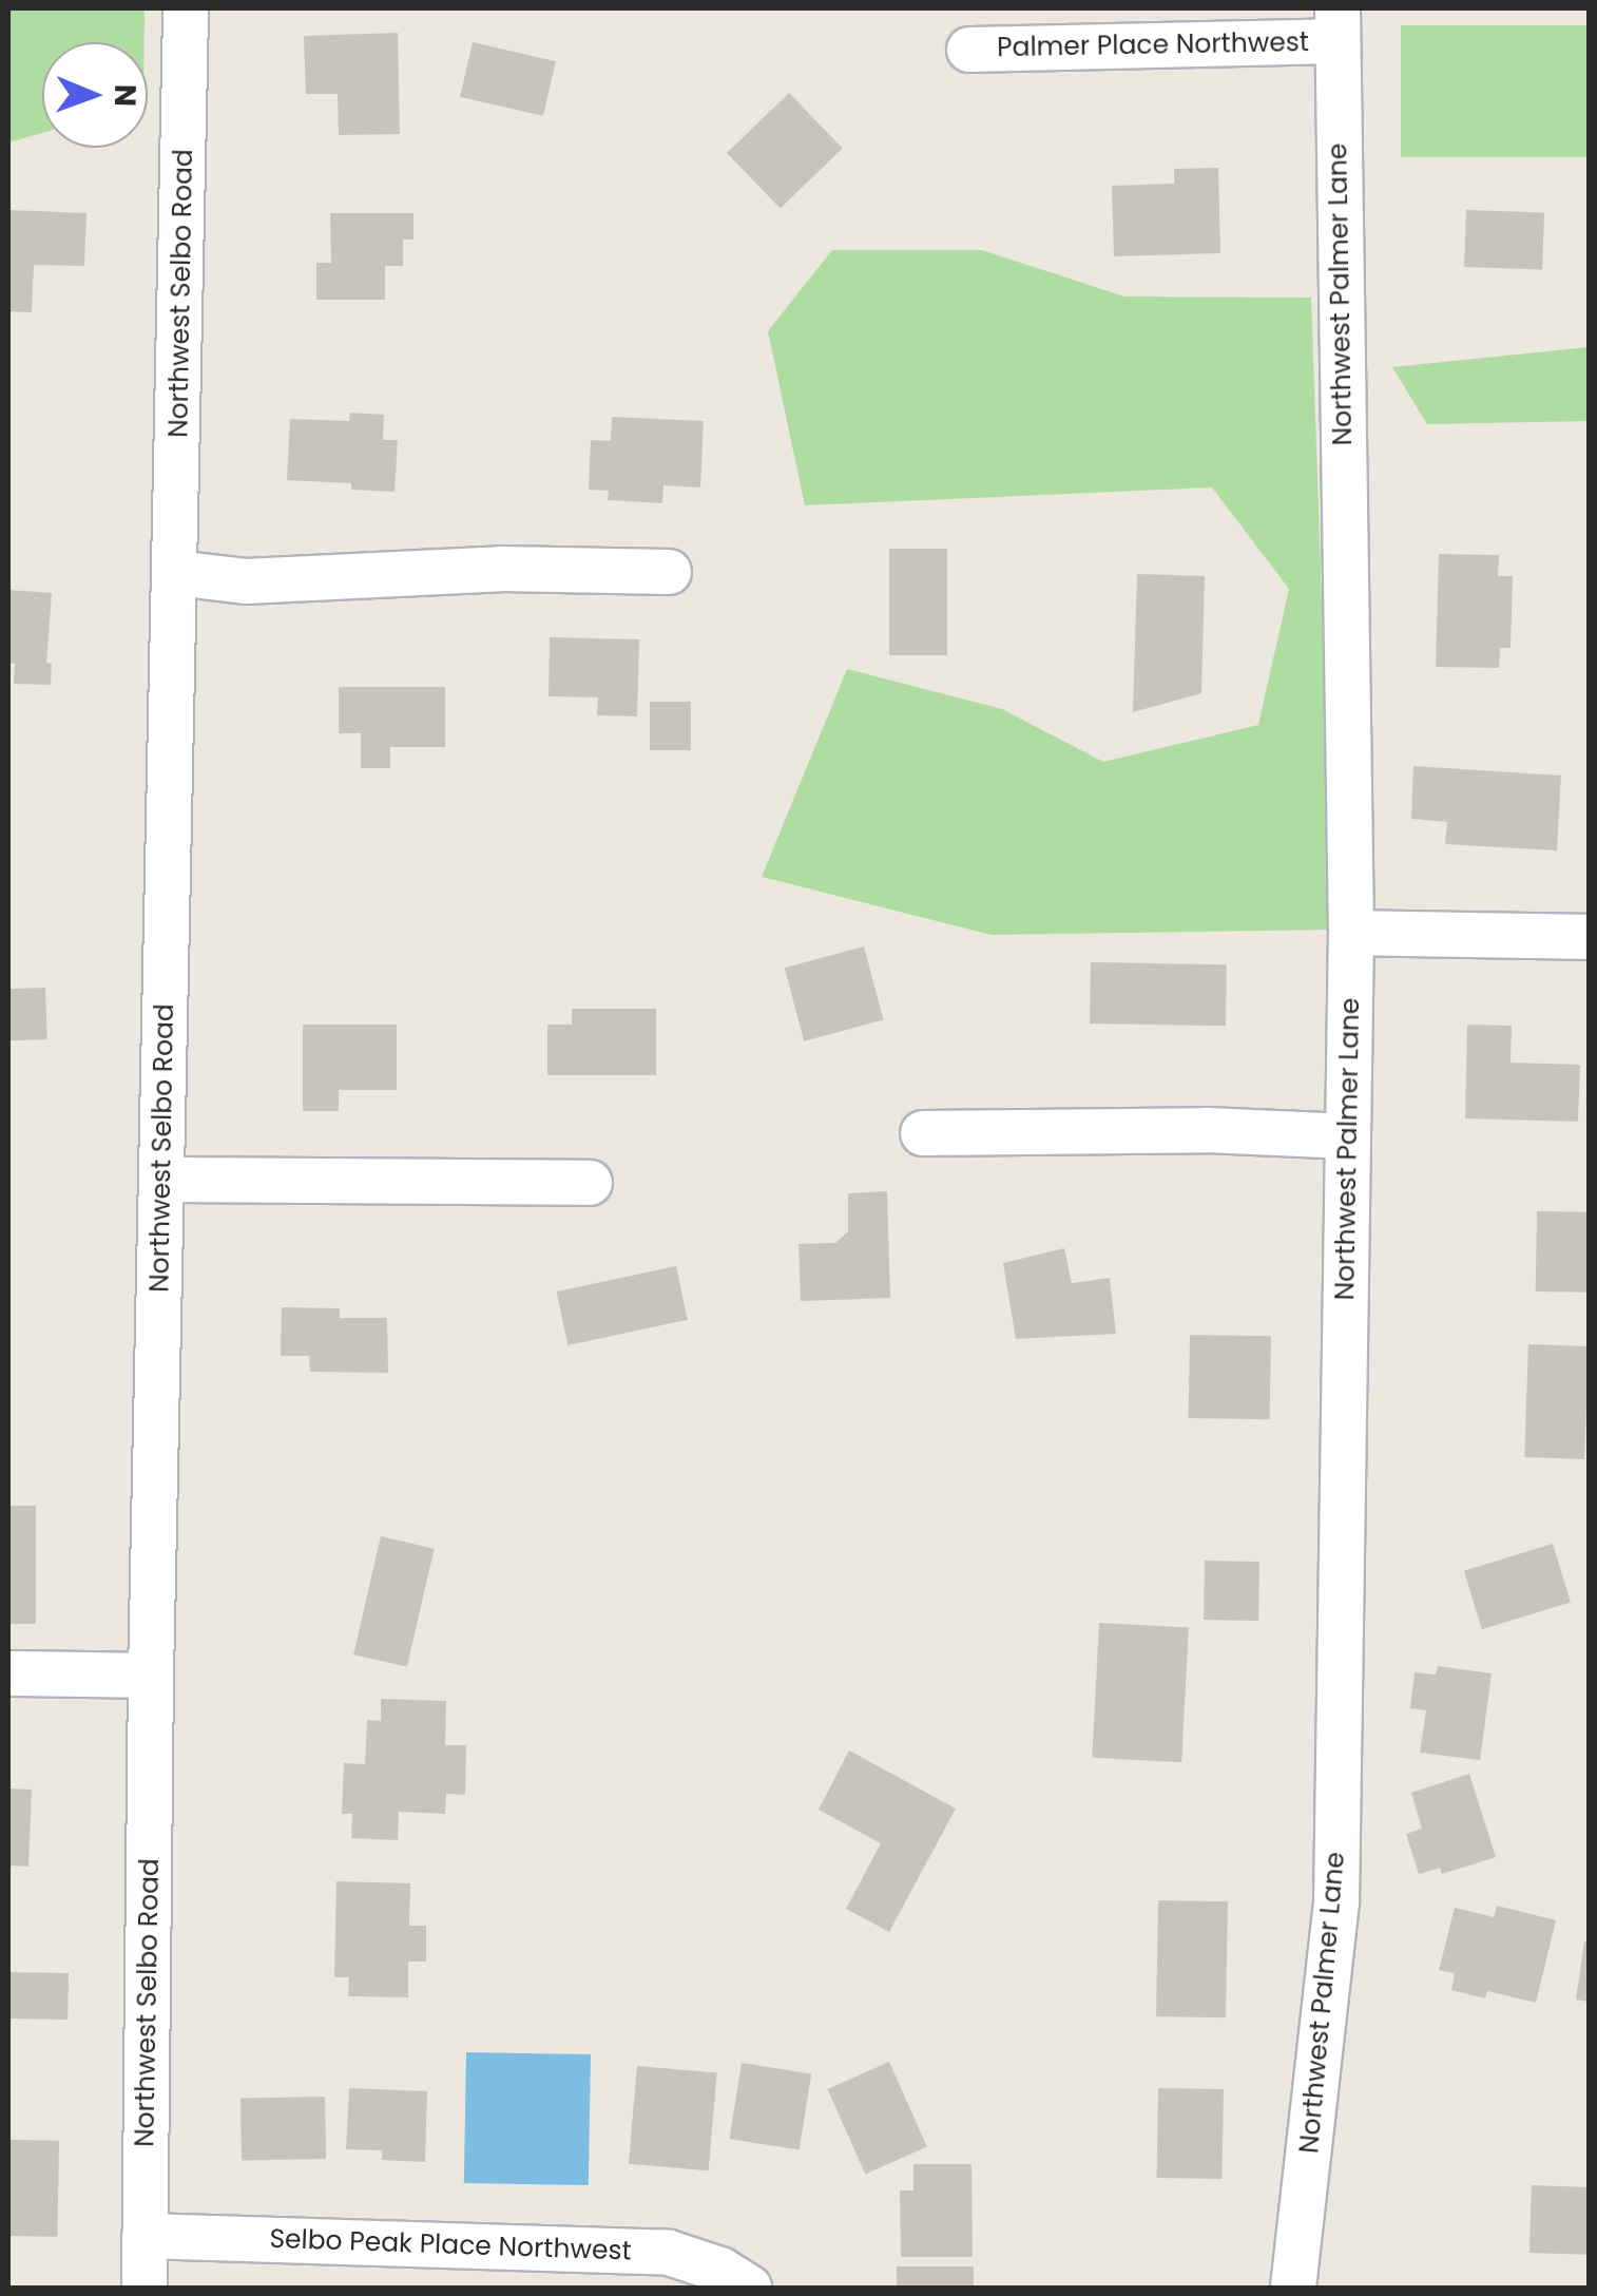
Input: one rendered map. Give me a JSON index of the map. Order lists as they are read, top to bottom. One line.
{"streets":{"street":["Palmer Place Northwest","Northwest Selbo Road","Northwest Palmer Lane","Selbo Peak Place Northwest"]},"crossings":[["Palmer Place Northwest","Northwest Palmer Lane"],["Northwest Selbo Road","Selbo Peak Place Northwest"]],"north":"right"}
